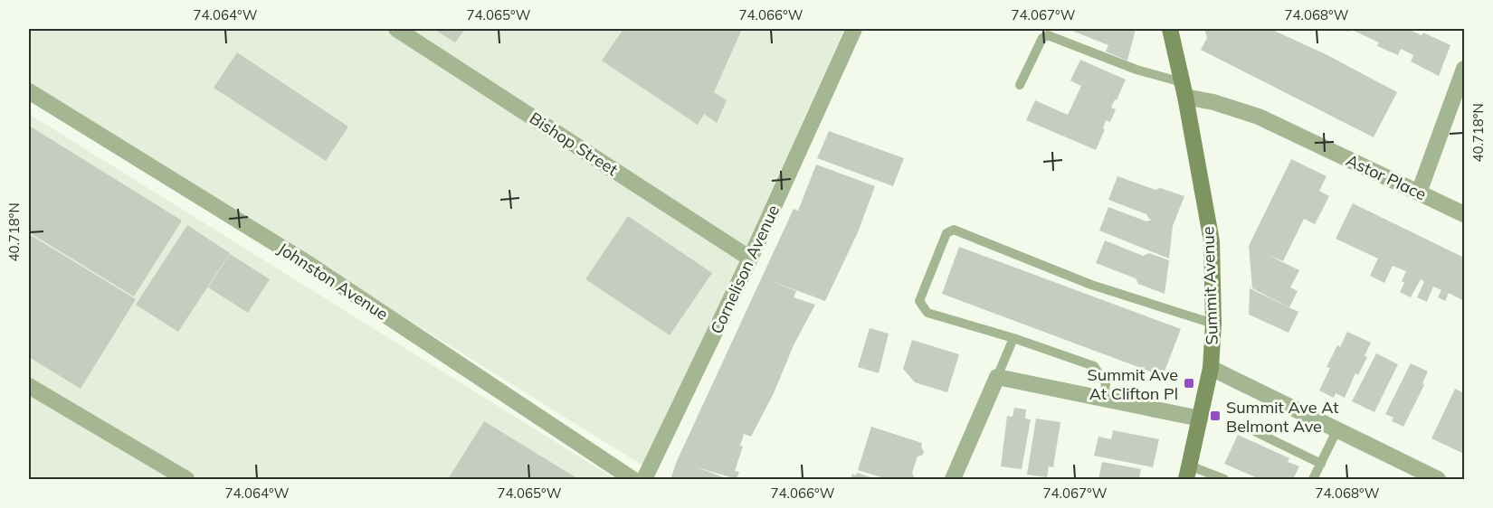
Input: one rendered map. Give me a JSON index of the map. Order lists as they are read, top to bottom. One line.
{"streets":{"main road":["Summit Avenue"],"street":["Bishop Street","Astor Place","Cornelison Avenue","Johnston Avenue"]},"crossings":[["Bishop Street","Cornelison Avenue"],["Astor Place","Summit Avenue"]],"places":{"transit":["Summit Ave At Clifton Pl","Summit Ave At Belmont Ave"]},"coordinates":["74.064°W","74.065°W","74.066°W","74.067°W","74.068°W","40.718°N"]}
